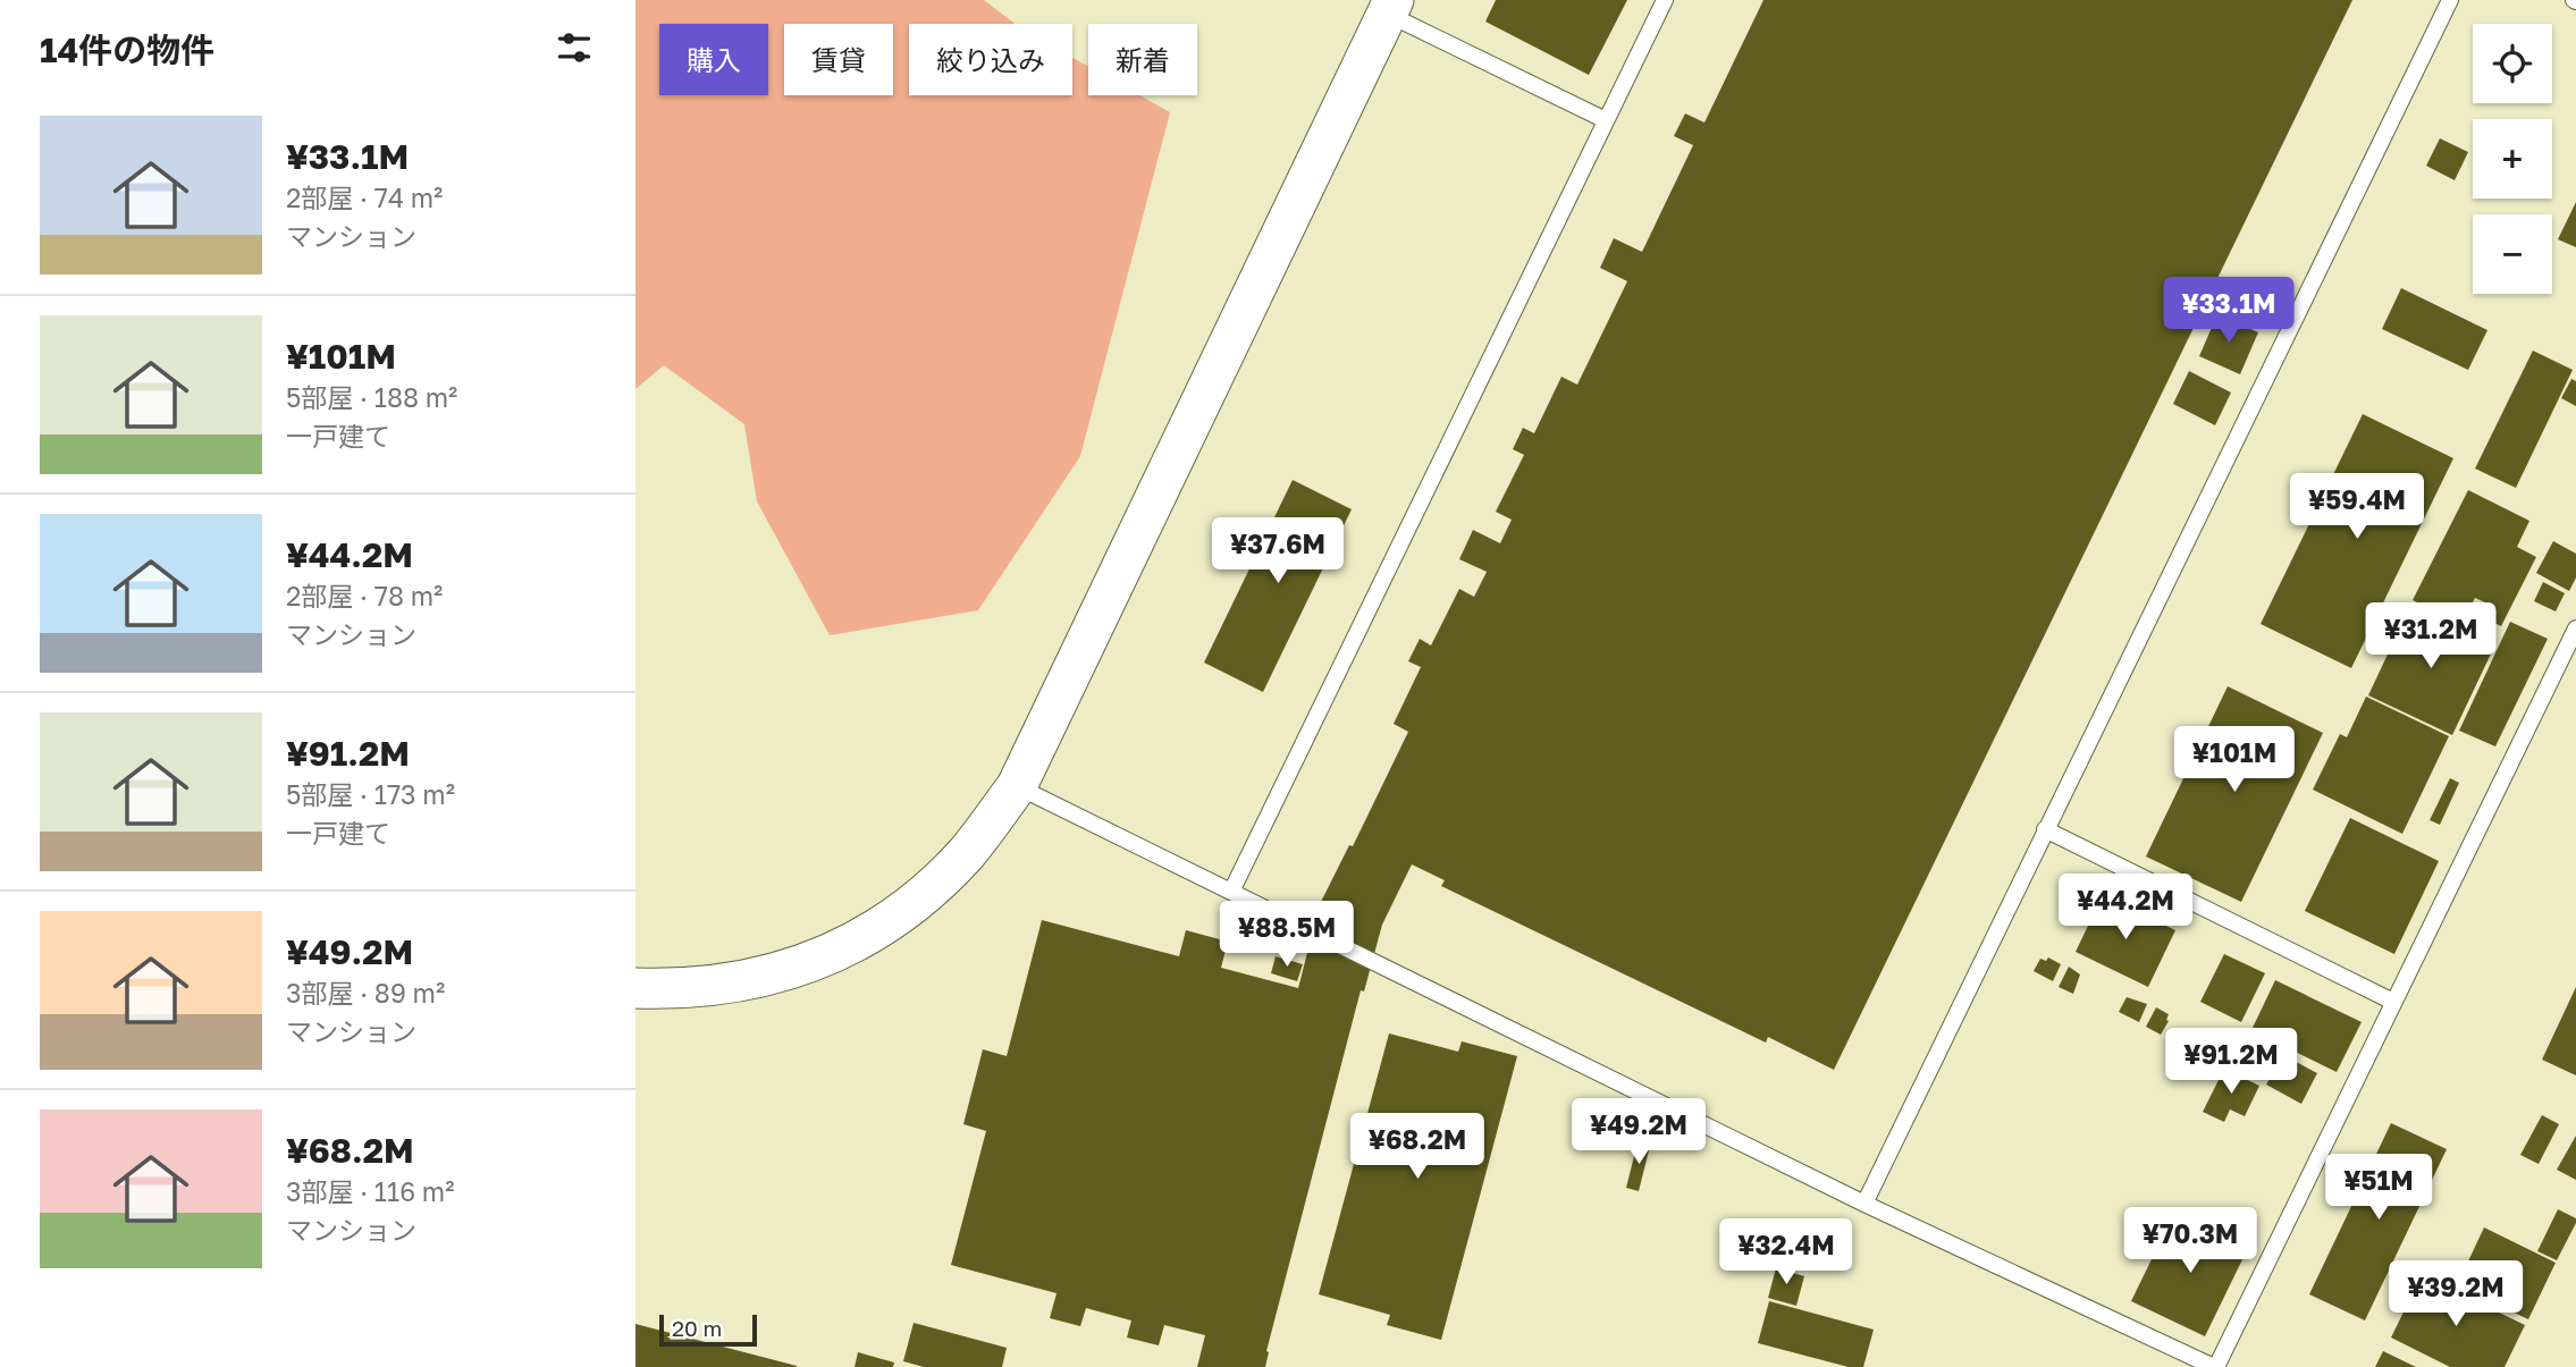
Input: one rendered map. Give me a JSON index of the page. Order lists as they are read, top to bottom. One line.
{"scale_bar":"20 m","page":{"heading":"14件の物件","map_buttons":["+","−"],"chip":["購入","賃貸","絞り込み","新着"],"list":[{"name":"¥33.1M","note":"2部屋 · 74 m² · マンション"},{"name":"¥101M","note":"5部屋 · 188 m² · 一戸建て"},{"name":"¥44.2M","note":"2部屋 · 78 m² · マンション"},{"name":"¥91.2M","note":"5部屋 · 173 m² · 一戸建て"},{"name":"¥49.2M","note":"3部屋 · 89 m² · マンション"},{"name":"¥68.2M","note":"3部屋 · 116 m² · マンション"}],"price":["¥33.1M","¥59.4M","¥37.6M","¥31.2M","¥101M","¥44.2M","¥88.5M","¥91.2M","¥49.2M","¥68.2M","¥51M","¥70.3M","¥32.4M","¥39.2M"],"scale":"20 m"}}
